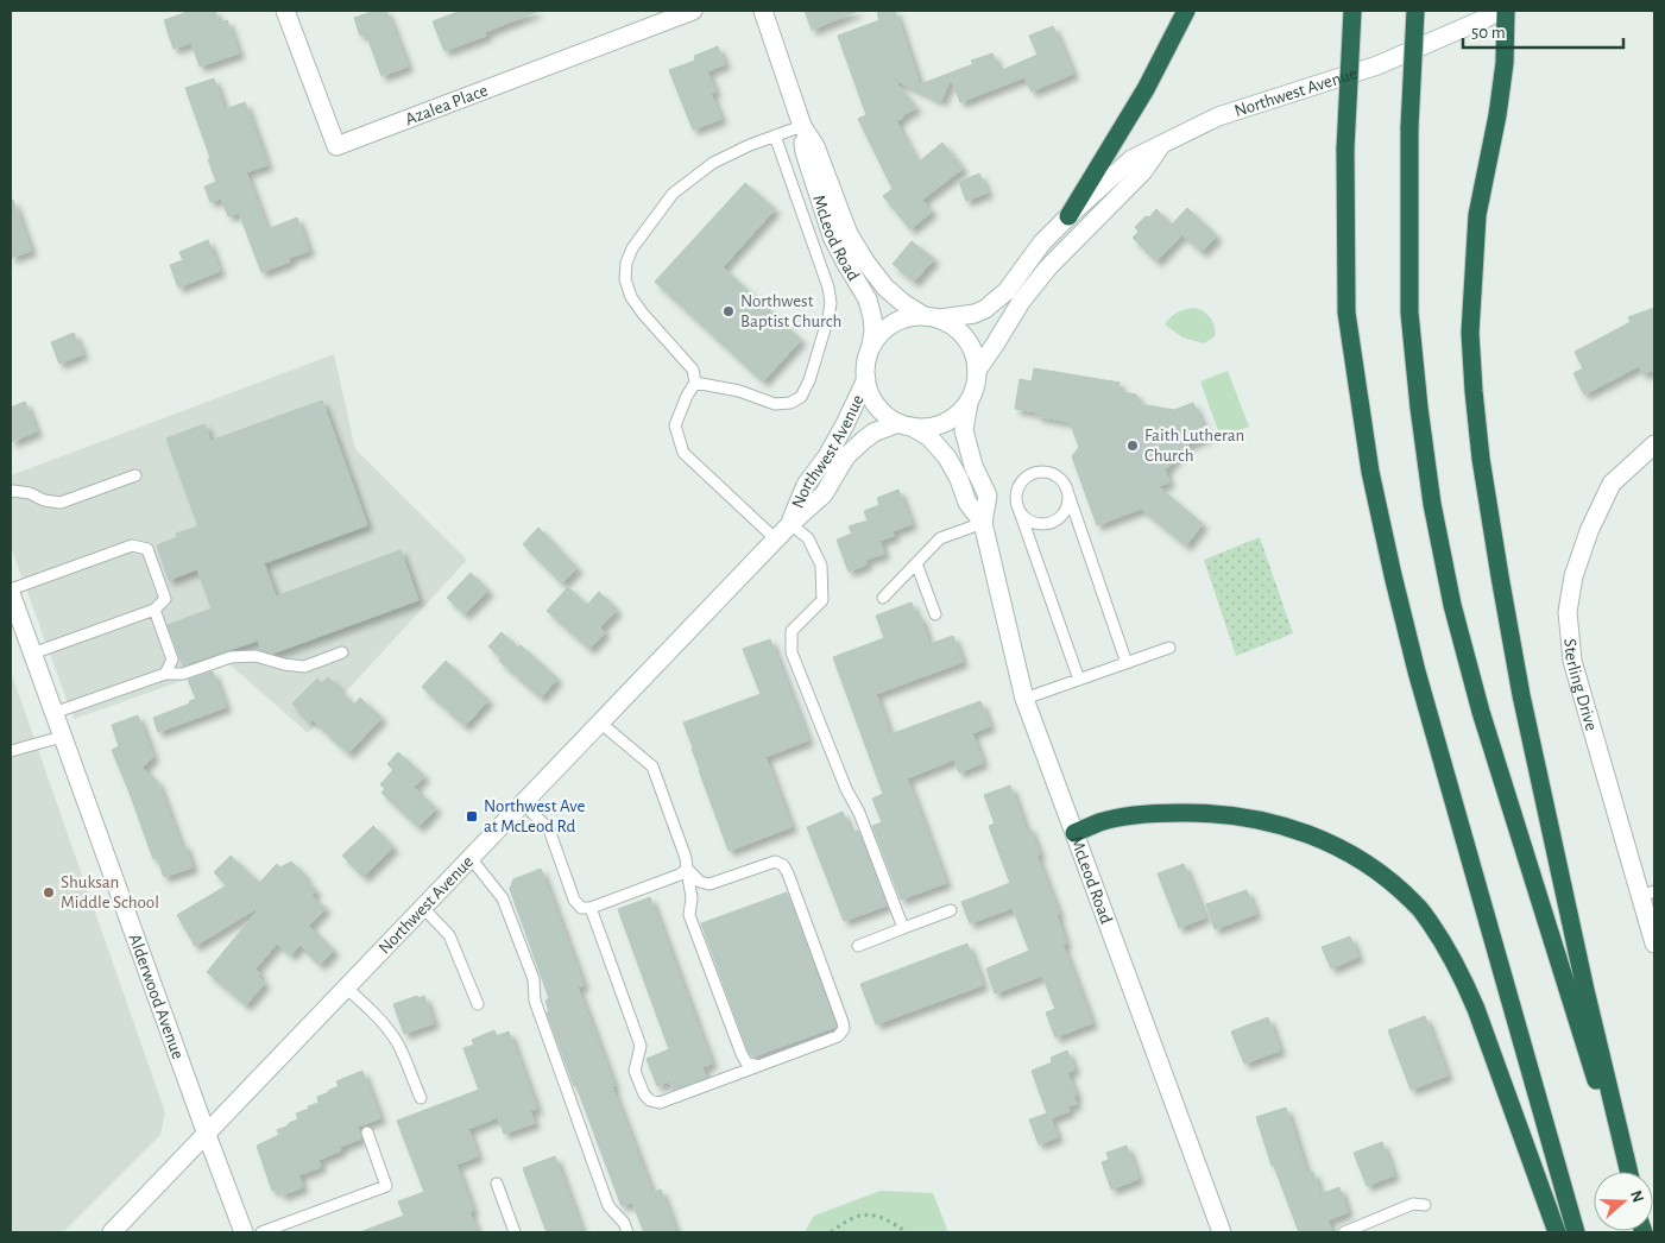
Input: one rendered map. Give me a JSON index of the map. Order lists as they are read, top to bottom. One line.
{"streets":{"main road":["Northwest Avenue","Azalea Place","McLeod Road","Sterling Drive","Alderwood Avenue"]},"crossings":[["Northwest Avenue","McLeod Road"],["Northwest Avenue","Alderwood Avenue"]],"places":{"other":["Northwest Baptist Church","Faith Lutheran Church","Shuksan Middle School"],"transit":["Northwest Ave at McLeod Rd"]},"scale_bar":"50 m","north":"right"}
